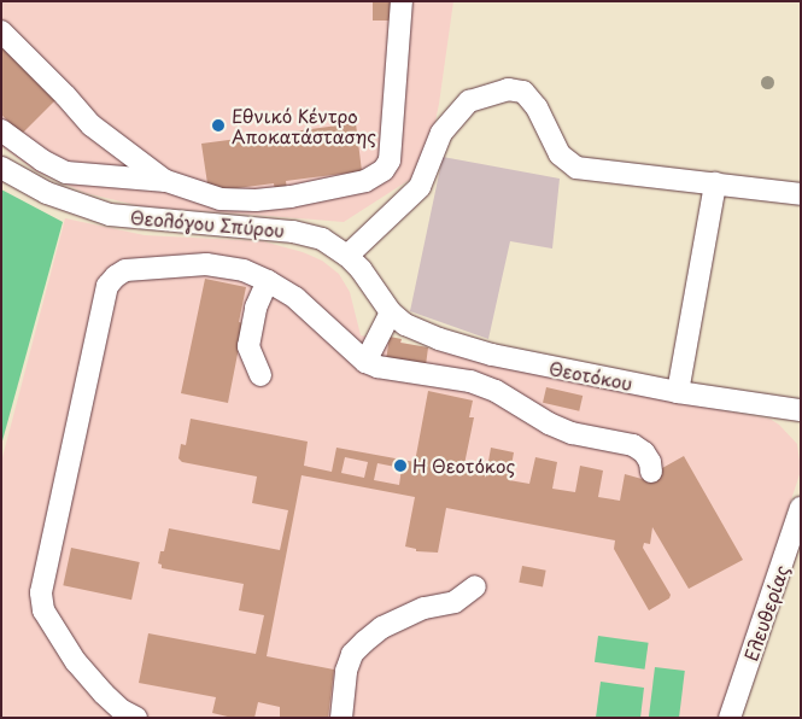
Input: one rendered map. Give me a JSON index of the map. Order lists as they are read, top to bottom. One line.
{"streets":{"street":["Θεολόγου Σπύρου","Θεοτόκου","Ελευθερίας"]},"crossings":[["Θεολόγου Σπύρου","Θεοτόκου"]],"places":["Εθνικό Κέντρο Αποκατάστασης","Η Θεοτόκος"]}
